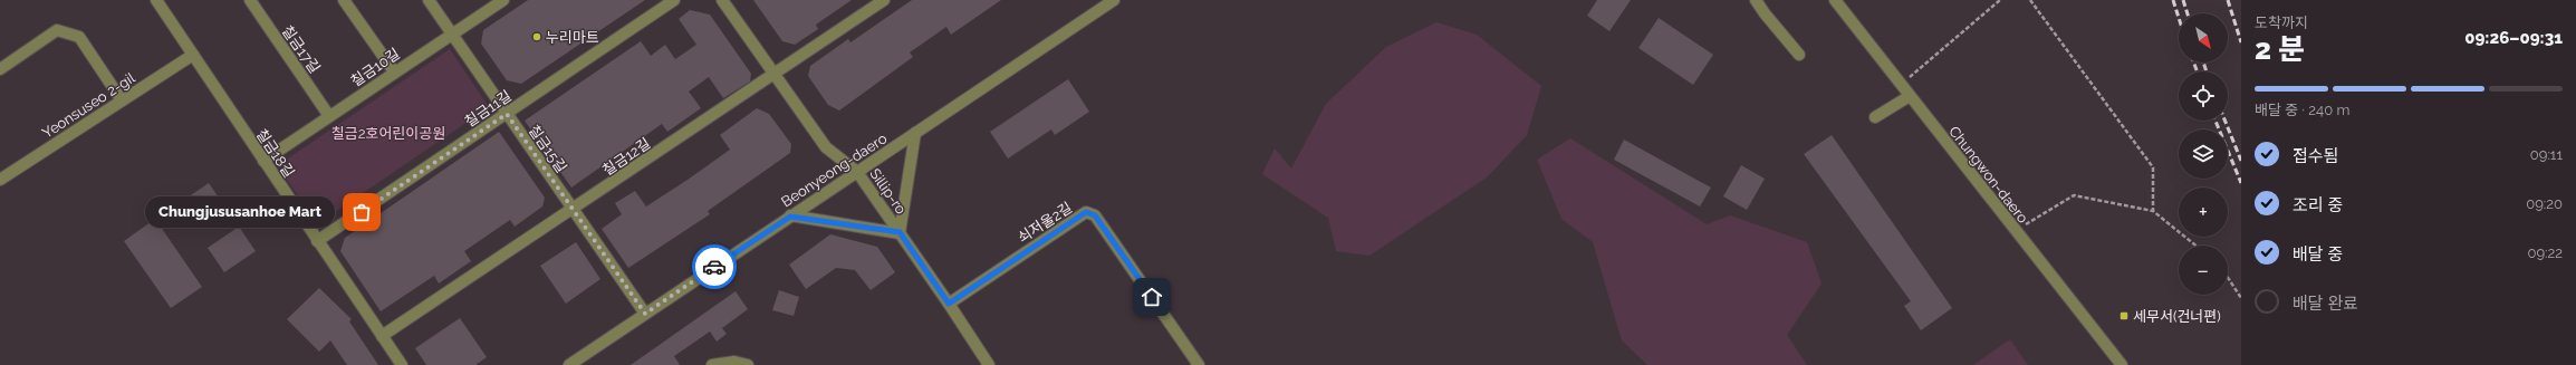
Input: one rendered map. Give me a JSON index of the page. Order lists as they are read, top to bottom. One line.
{"streets":{"street":["칠금17길","칠금10길","Yeonsuseo 2-gil","칠금11길","칠금15길","칠금18길","칠금12길","Beonyeong-daero","Chungwon-daero","Sillip-ro","쇠저울2길"]},"crossings":[["칠금17길","칠금10길"],["칠금10길","칠금15길"],["칠금10길","칠금18길"],["Yeonsuseo 2-gil","칠금18길"],["칠금11길","칠금15길"],["칠금11길","칠금18길"],["칠금15길","칠금12길"],["칠금15길","Beonyeong-daero"],["칠금18길","칠금12길"],["칠금12길","Sillip-ro"],["Beonyeong-daero","Sillip-ro"],["Sillip-ro","쇠저울2길"]],"parks":["칠금2호어린이공원"],"places":{"other":["누리마트","Chungjususanhoe Mart"],"transit":["세무서(건너편)"]},"north":"bottom right","page":{"heading":["2 분","도착까지","09:26–09:31"],"map_buttons":["+","−"],"bar":"배달 중 · 240 m","list":[["접수됨","09:11"],["조리 중","09:20"],["배달 중","09:22"],"배달 완료"],"bubble":"Chungjususanhoe Mart"}}
